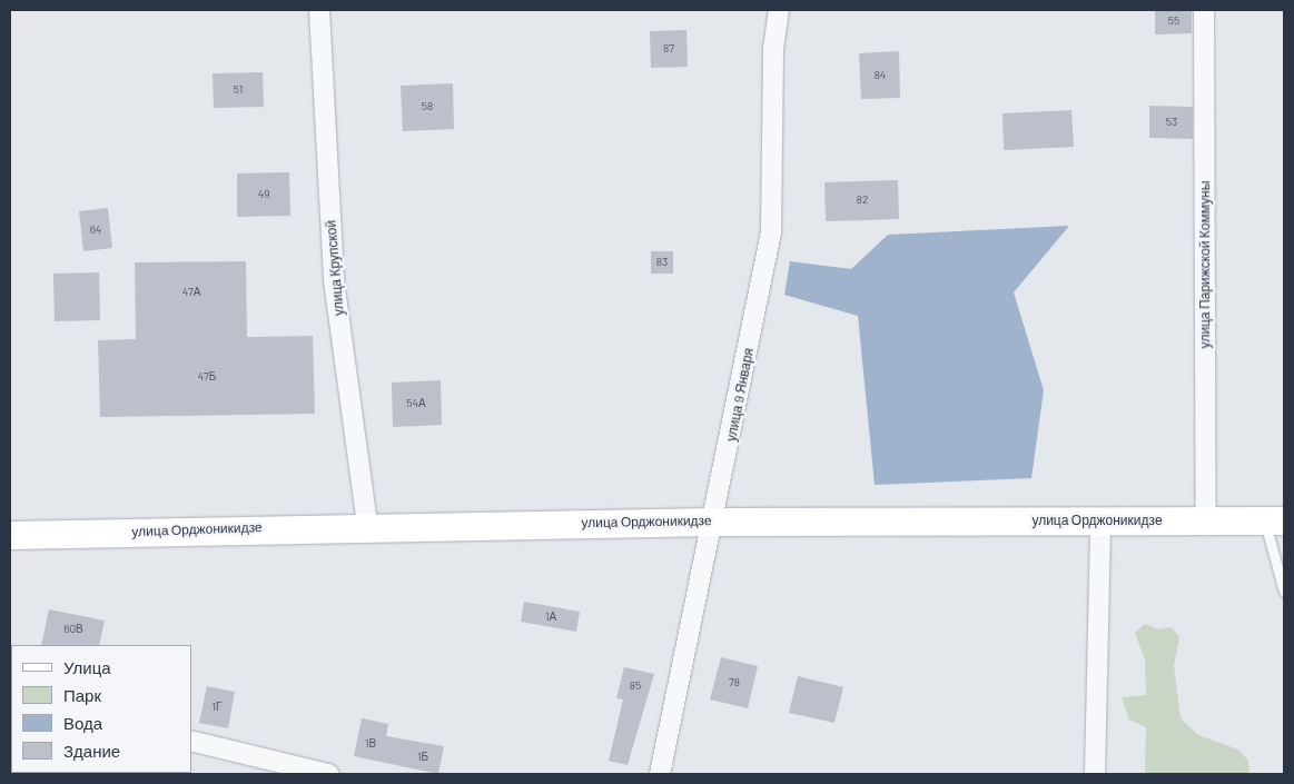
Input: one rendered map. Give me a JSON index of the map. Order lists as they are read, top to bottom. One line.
{"streets":{"main road":["улица Орджоникидзе"],"street":["улица Парижской Коммуны","улица Крупской","улица 9 Января"]},"crossings":[["улица Парижской Коммуны","улица Орджоникидзе"],["улица Крупской","улица Орджоникидзе"],["улица 9 Января","улица Орджоникидзе"]],"house_numbers":["55","87","84","51","58","53","49","82","64","83","47А","47Б","54А","1А","60В","78","85","1Г","1В","1Б"],"legend":["Улица","Парк","Вода","Здание"]}
